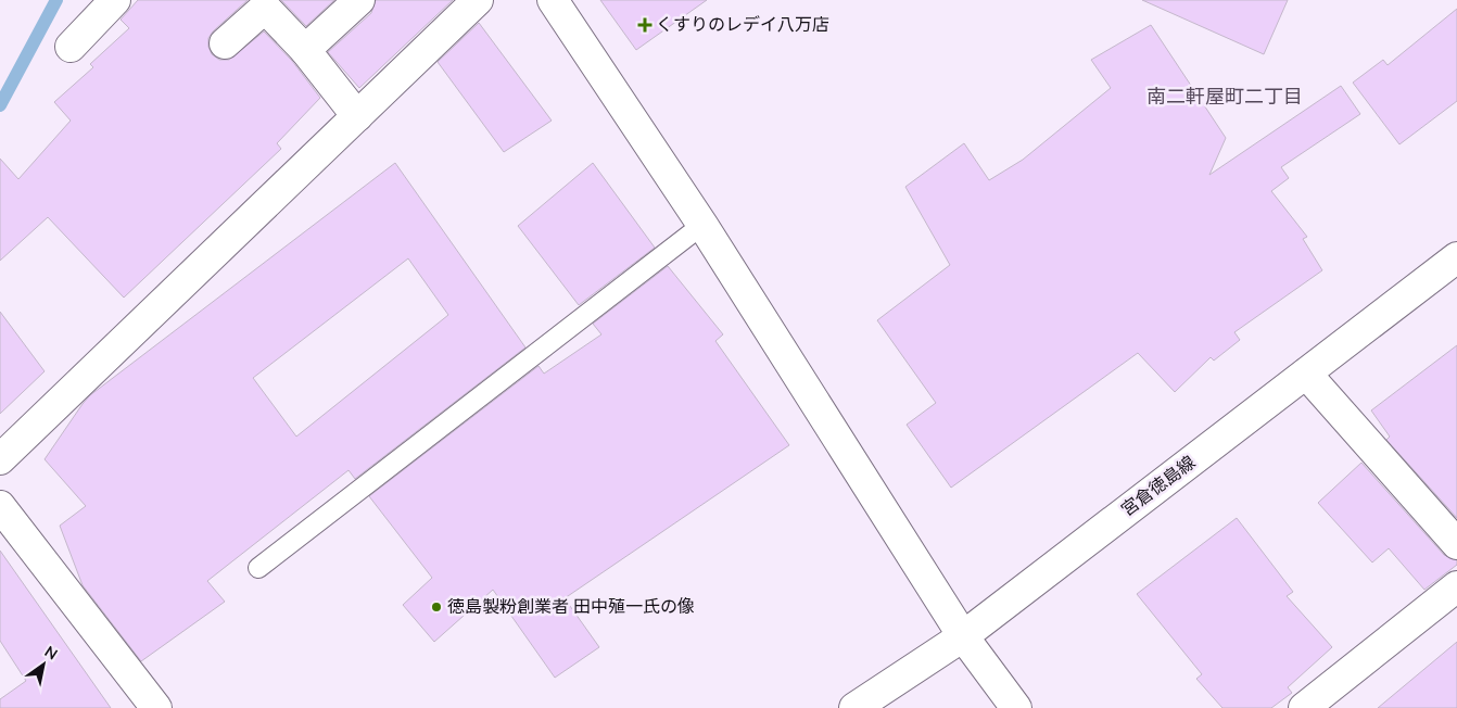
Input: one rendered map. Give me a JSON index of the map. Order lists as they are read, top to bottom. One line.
{"streets":{"street":["宮倉徳島線"]},"districts":["南二軒屋町二丁目"],"places":{"health":["くすりのレデイ八万店"],"other":["徳島製粉創業者 田中殖一氏の像"]},"north":"top right"}
